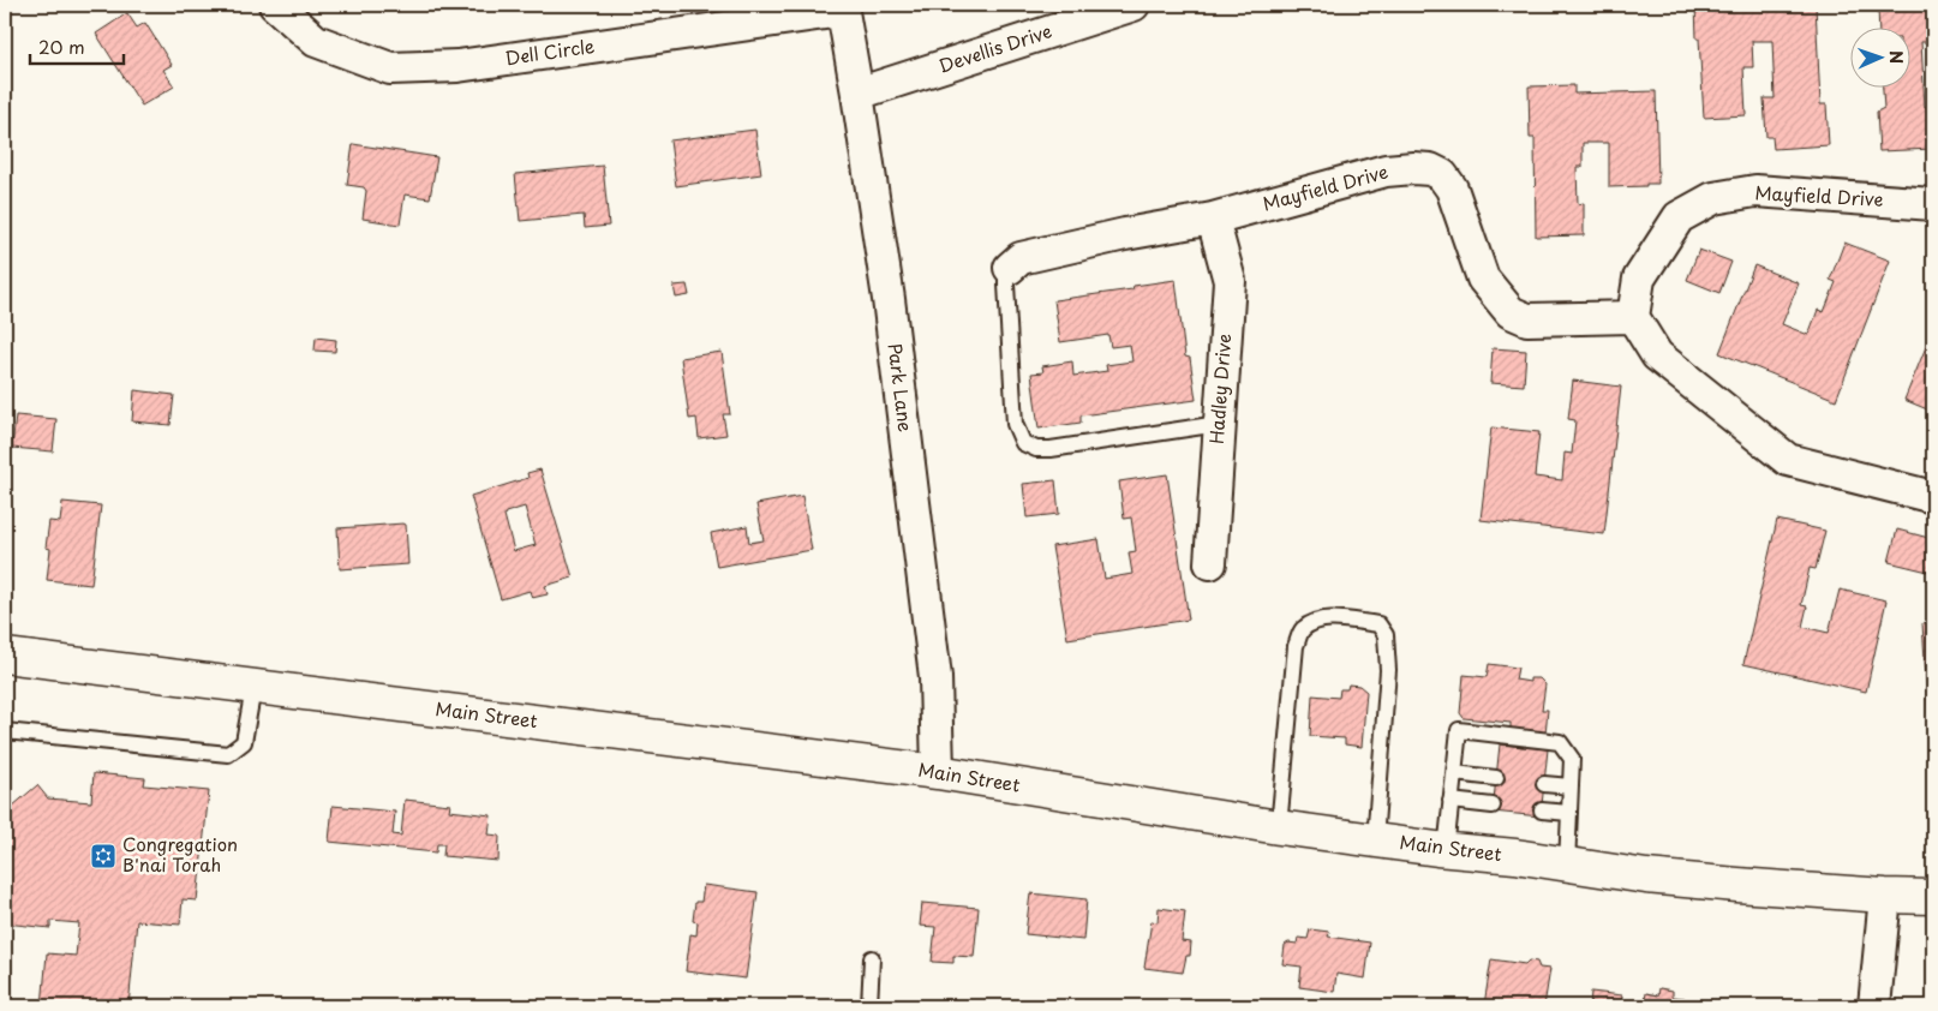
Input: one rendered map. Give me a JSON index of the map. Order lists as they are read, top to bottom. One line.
{"streets":{"main road":["Main Street"],"street":["Devellis Drive","Dell Circle","Mayfield Drive","Park Lane","Hadley Drive"]},"crossings":[["Devellis Drive","Park Lane"],["Dell Circle","Park Lane"],["Mayfield Drive","Hadley Drive"],["Park Lane","Main Street"]],"places":{"synagogue":["Congregation B'nai Torah"]},"scale_bar":"20 m","north":"right"}
